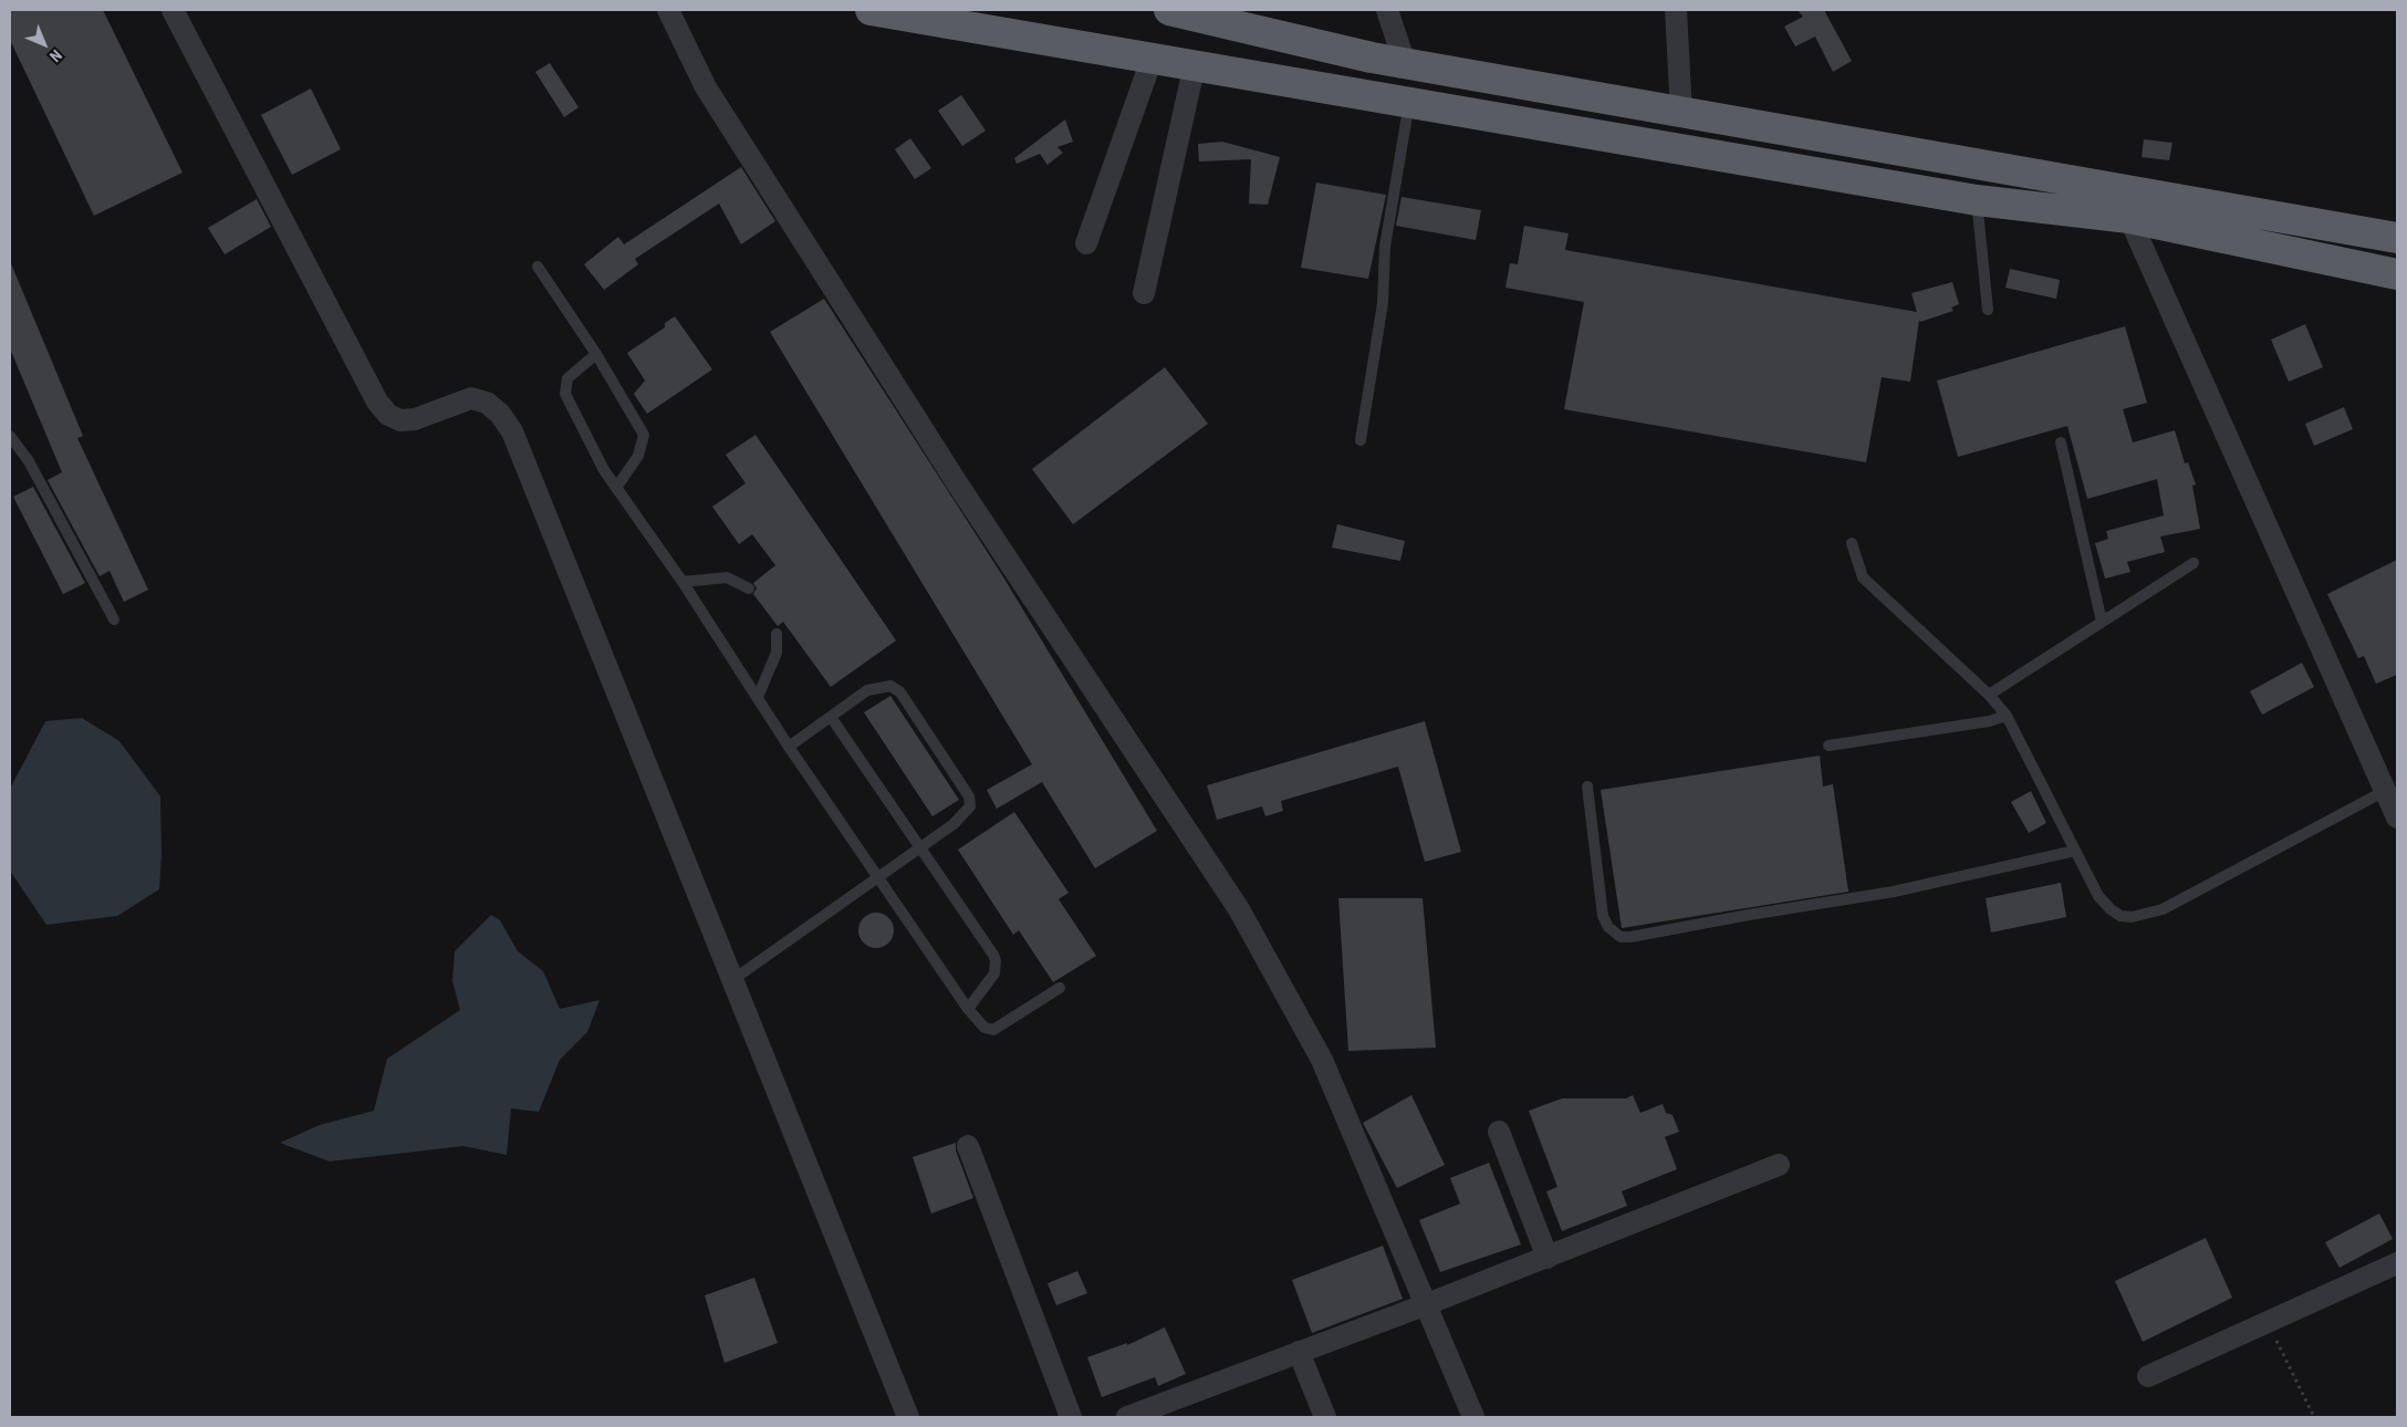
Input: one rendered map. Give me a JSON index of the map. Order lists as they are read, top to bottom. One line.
{"north":"bottom right"}
